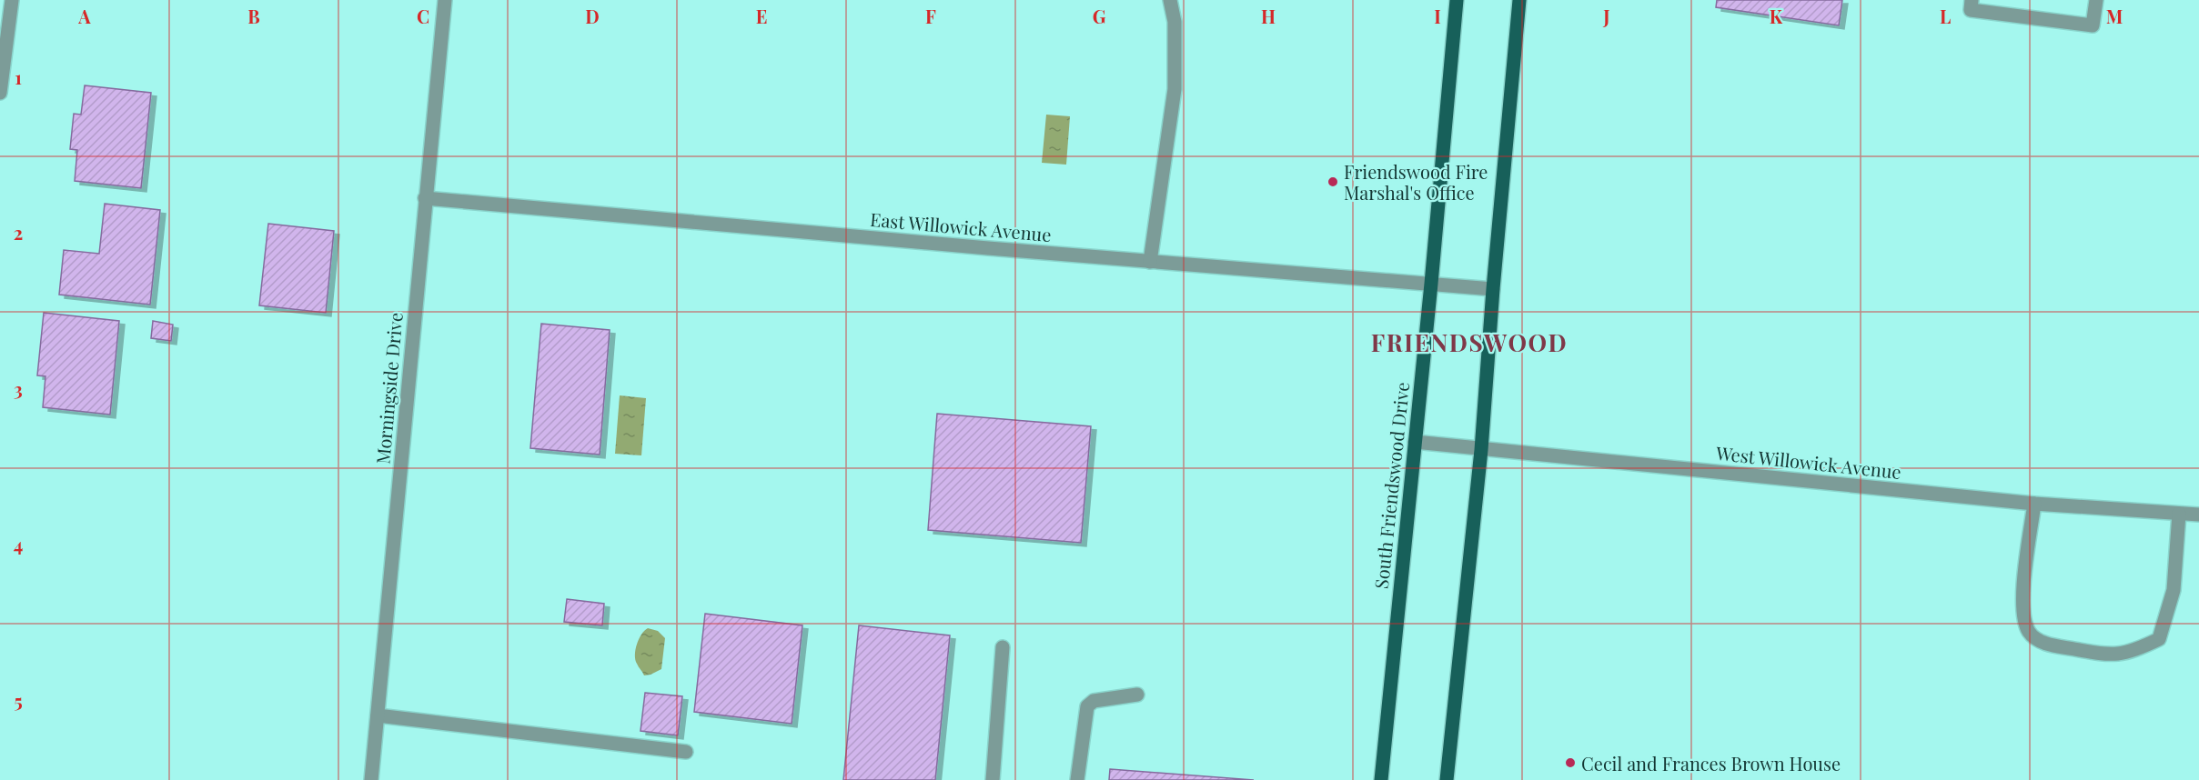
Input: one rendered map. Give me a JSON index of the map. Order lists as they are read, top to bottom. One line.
{"streets":{"main road":["South Friendswood Drive"],"street":["East Willowick Avenue","Morningside Drive","West Willowick Avenue"]},"crossings":[["East Willowick Avenue","Morningside Drive"],["East Willowick Avenue","South Friendswood Drive"],["West Willowick Avenue","South Friendswood Drive"]],"districts":["FRIENDSWOOD"],"places":["Friendswood Fire Marshal's Office","Cecil and Frances Brown House"],"grid":{"columns":["A","B","C","D","E","F","G","H","I","J","K","L","M"],"rows":["1","2","3","4","5"]}}
